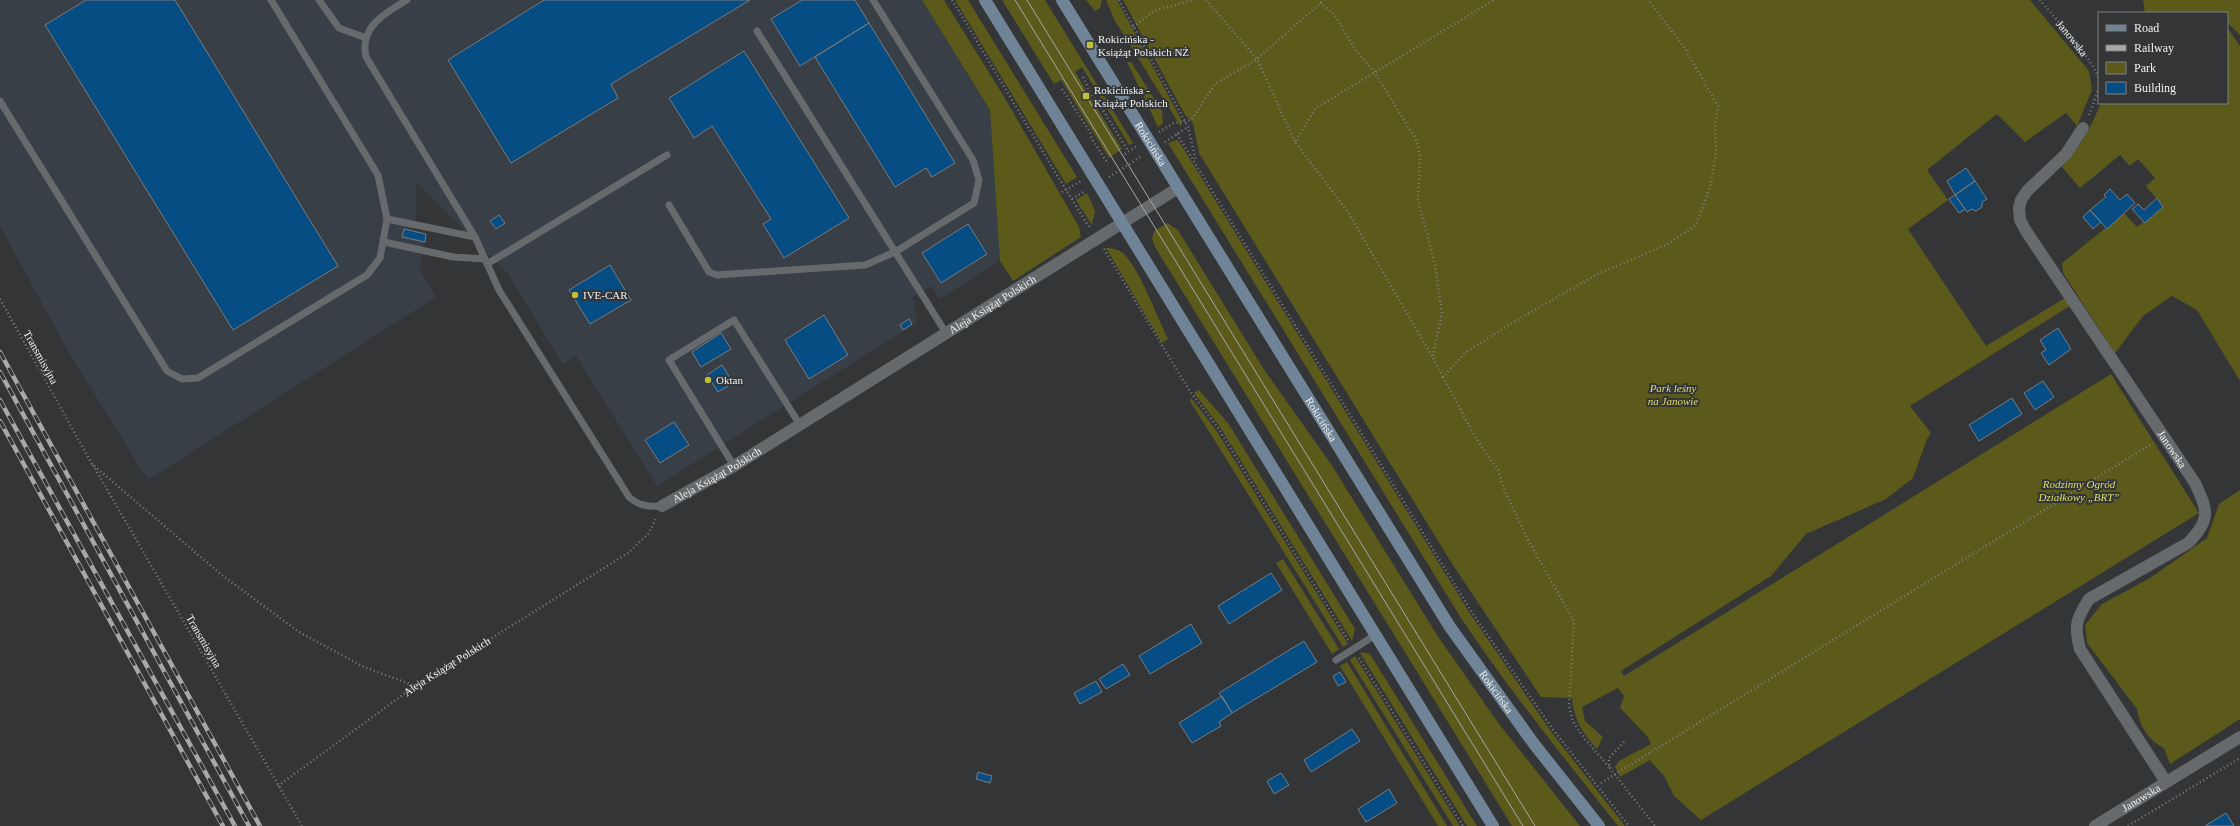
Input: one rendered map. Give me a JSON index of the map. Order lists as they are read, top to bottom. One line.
{"streets":{"main road":["Rokicińska"],"street":["Janowska","Aleja Książąt Polskich"],"path":["Transmisyjna"]},"crossings":[["Rokicińska","Aleja Książąt Polskich"],["Aleja Książąt Polskich","Transmisyjna"]],"parks":["Park leśny na Janowie","Rodzinny Ogród Działkowy „BRT”"],"places":{"transit":["Rokicińska - Książąt Polskich NŻ","Rokicińska - Książąt Polskich"],"other":["IVE-CAR","Oktan"]},"legend":["Road","Railway","Park","Building"]}
